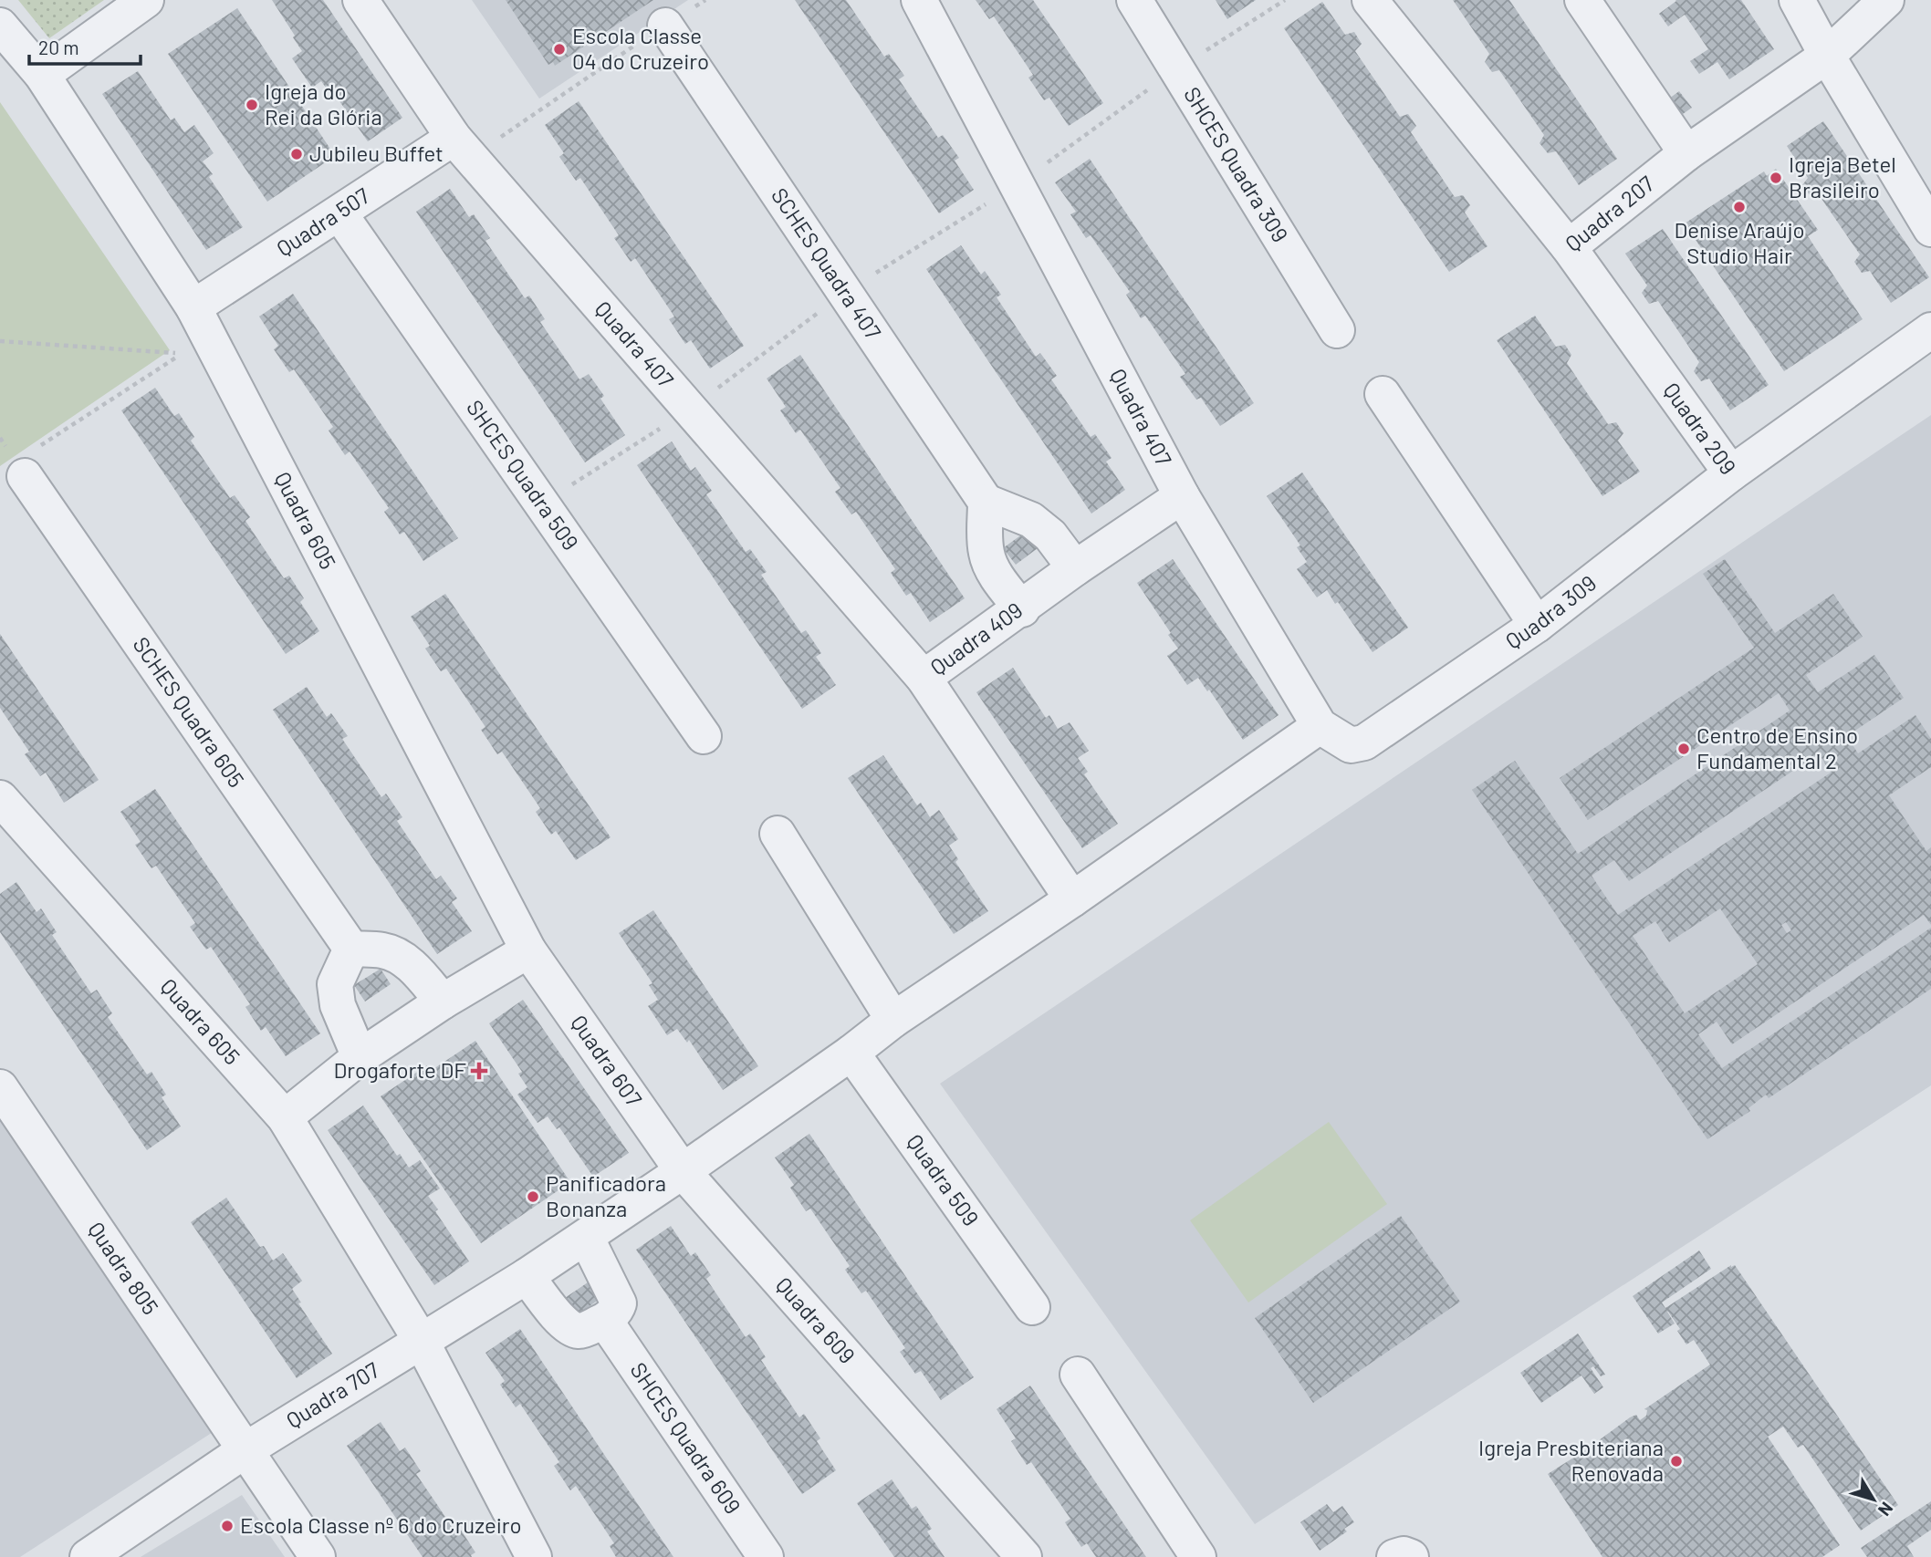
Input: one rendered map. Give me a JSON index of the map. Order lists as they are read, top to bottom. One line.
{"streets":{"street":["SHCES Quadra 309","Quadra 207","Quadra 507","SCHES Quadra 407","Quadra 407","Quadra 209","SHCES Quadra 509","Quadra 605","Quadra 309","Quadra 409","SCHES Quadra 605","Quadra 607","Quadra 509","Quadra 805","Quadra 609","Quadra 707","SHCES Quadra 609"]},"crossings":[["Quadra 207","Quadra 209"],["Quadra 507","Quadra 407"],["Quadra 507","SHCES Quadra 509"],["Quadra 507","Quadra 605"],["Quadra 407","Quadra 409"],["Quadra 209","Quadra 309"],["Quadra 605","Quadra 607"],["Quadra 607","Quadra 609"],["Quadra 805","Quadra 707"]],"places":{"other":["Escola Classe 04 do Cruzeiro","Igreja do Rei da Glória","Jubileu Buffet","Igreja Betel Brasileiro","Denise Araújo Studio Hair","Centro de Ensino Fundamental 2","Panificadora Bonanza","Igreja Presbiteriana Renovada","Escola Classe nº 6 do Cruzeiro"],"health":["Drogaforte DF"]},"scale_bar":"20 m","north":"bottom right"}
